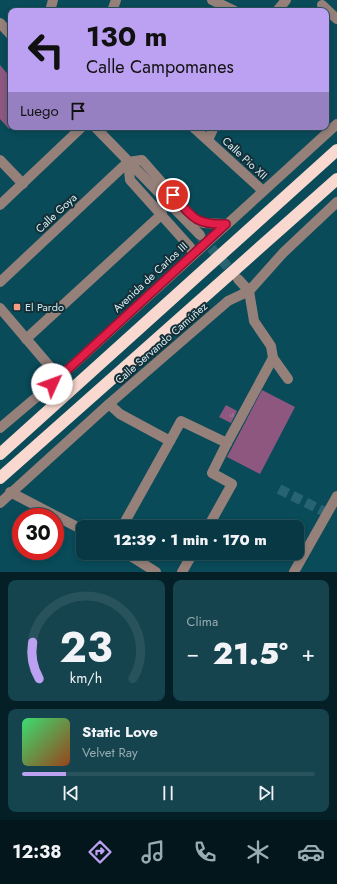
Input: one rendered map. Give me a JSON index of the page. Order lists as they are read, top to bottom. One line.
{"streets":{"street":["Calle Pio XII","Calle Goya","Avenida de Carlos III","Calle Servando Camúñez"]},"crossings":[["Calle Pio XII","Avenida de Carlos III"]],"places":{"transit":["El Pardo"]},"page":{"turn":["130 m","Calle Campomanes"],"then":"Luego","limit":"30","trip":"12:39 · 1 min · 170 m","tile":"Clima","heat":["−","21.5°","+"],"song":["Static Love","Velvet Ray"],"tabs":"12:38","gauge":["23","km/h"]}}
